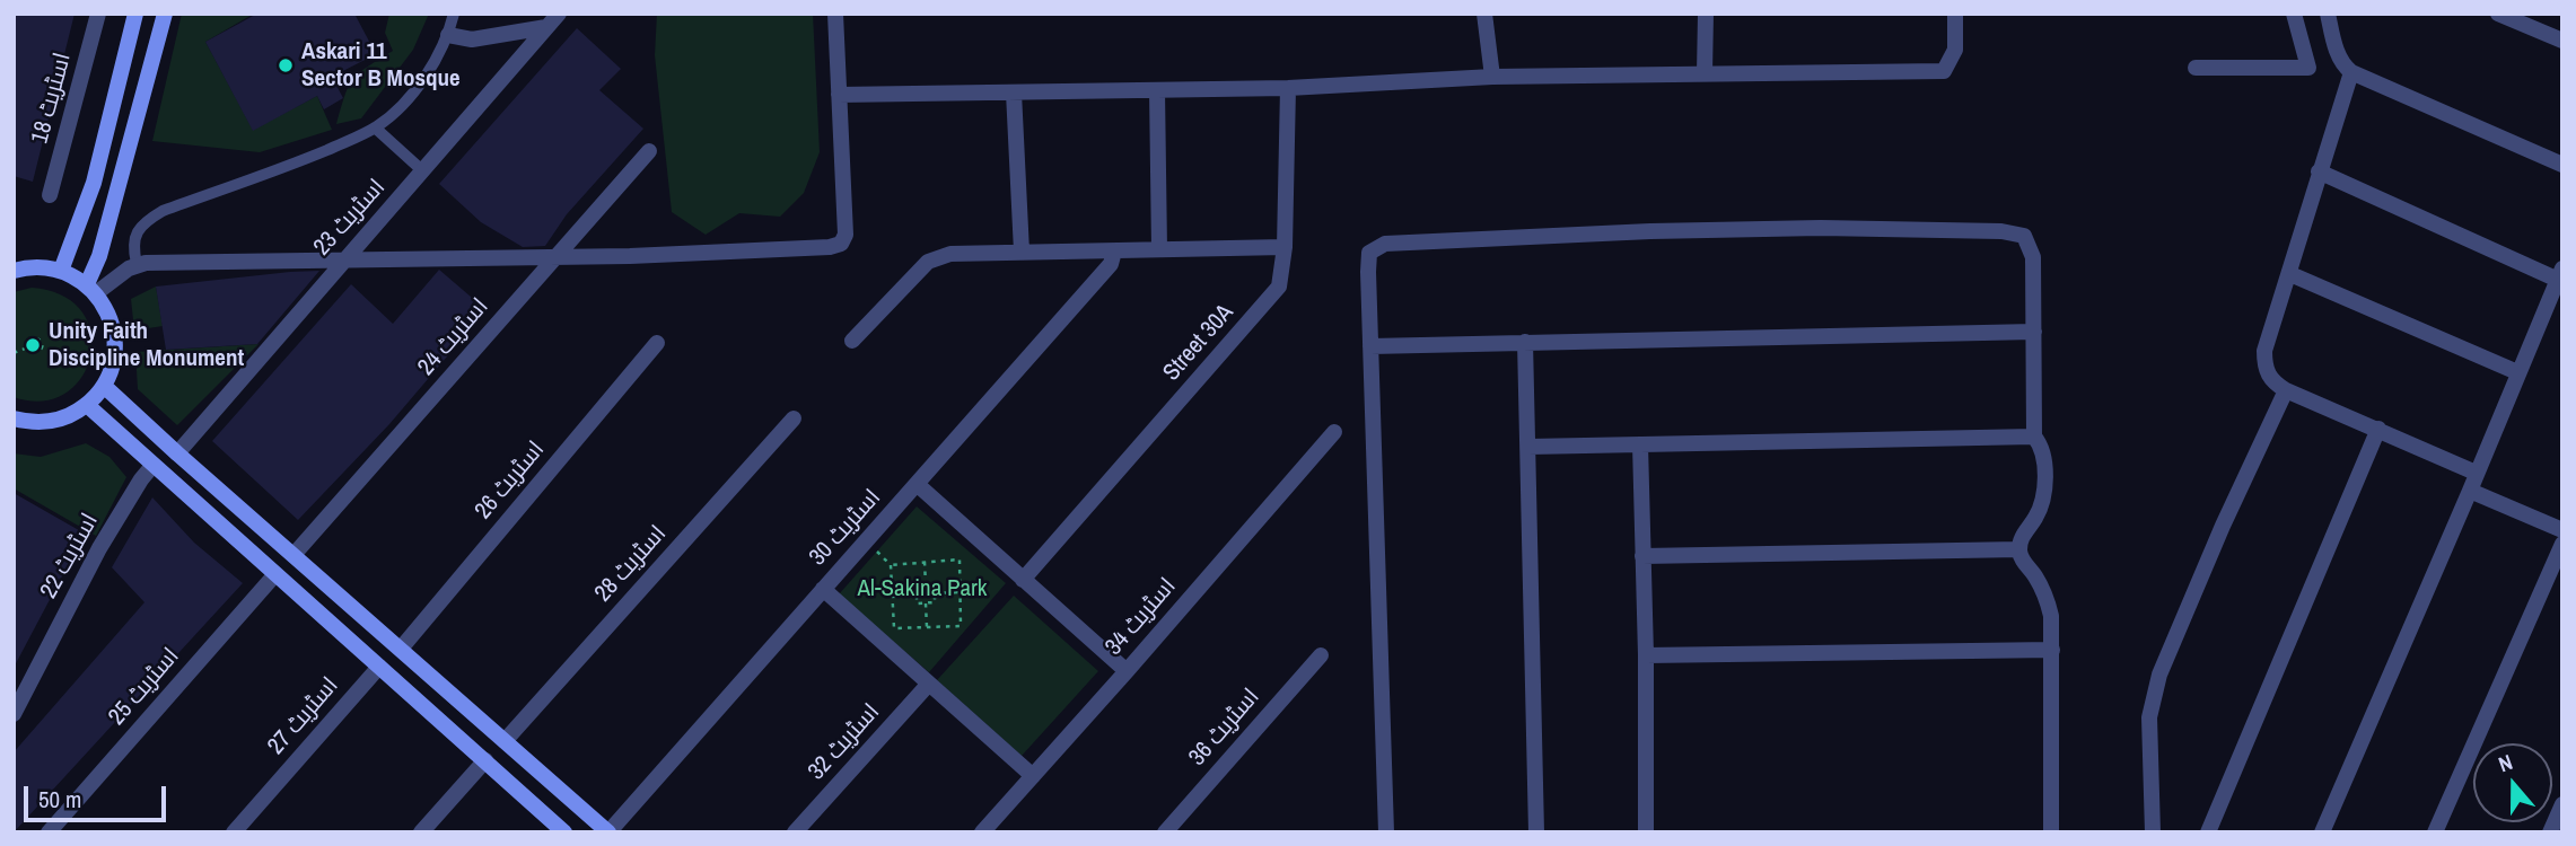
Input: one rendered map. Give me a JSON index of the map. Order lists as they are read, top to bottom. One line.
{"streets":{"street":["اسٹریٹ 18","اسٹریٹ 23","اسٹریٹ 24","Street 30A","اسٹریٹ 26","اسٹریٹ 30","اسٹریٹ 22","اسٹریٹ 28","اسٹریٹ 34","اسٹریٹ 25","اسٹریٹ 27","اسٹریٹ 36","اسٹریٹ 32"]},"parks":["Al-Sakina Park"],"places":["Askari 11 Sector B Mosque","Unity Faith Discipline Monument"],"scale_bar":"50 m","north":"top"}
